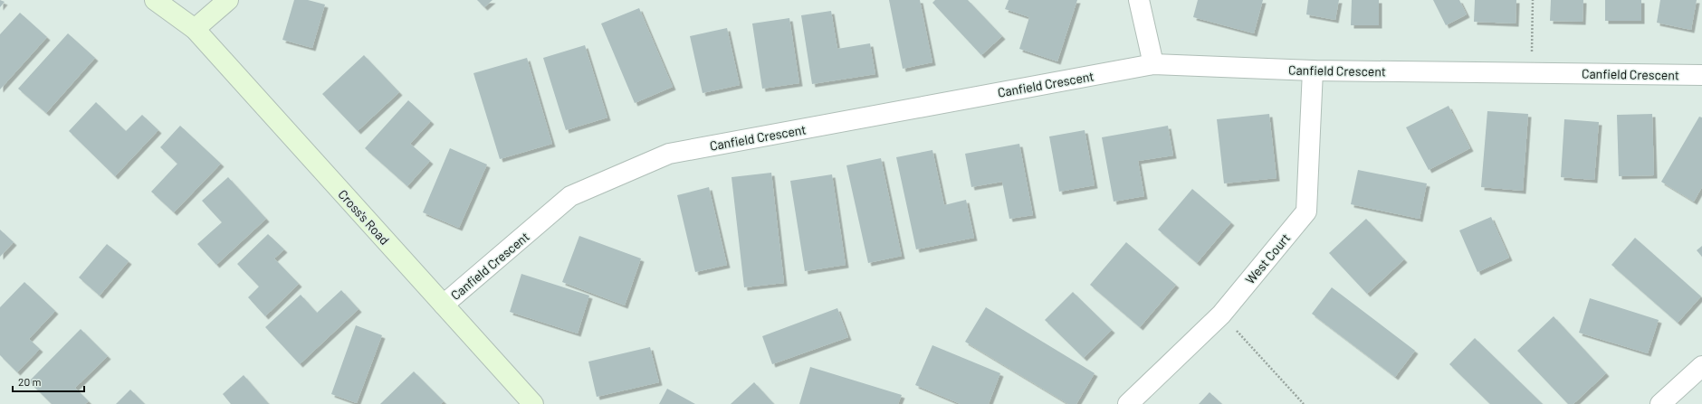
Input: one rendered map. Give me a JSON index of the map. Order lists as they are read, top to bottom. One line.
{"streets":{"street":["Canfield Crescent","Cross's Road","West Court"]},"crossings":[["Canfield Crescent","Cross's Road"],["Canfield Crescent","West Court"]],"scale_bar":"20 m"}
